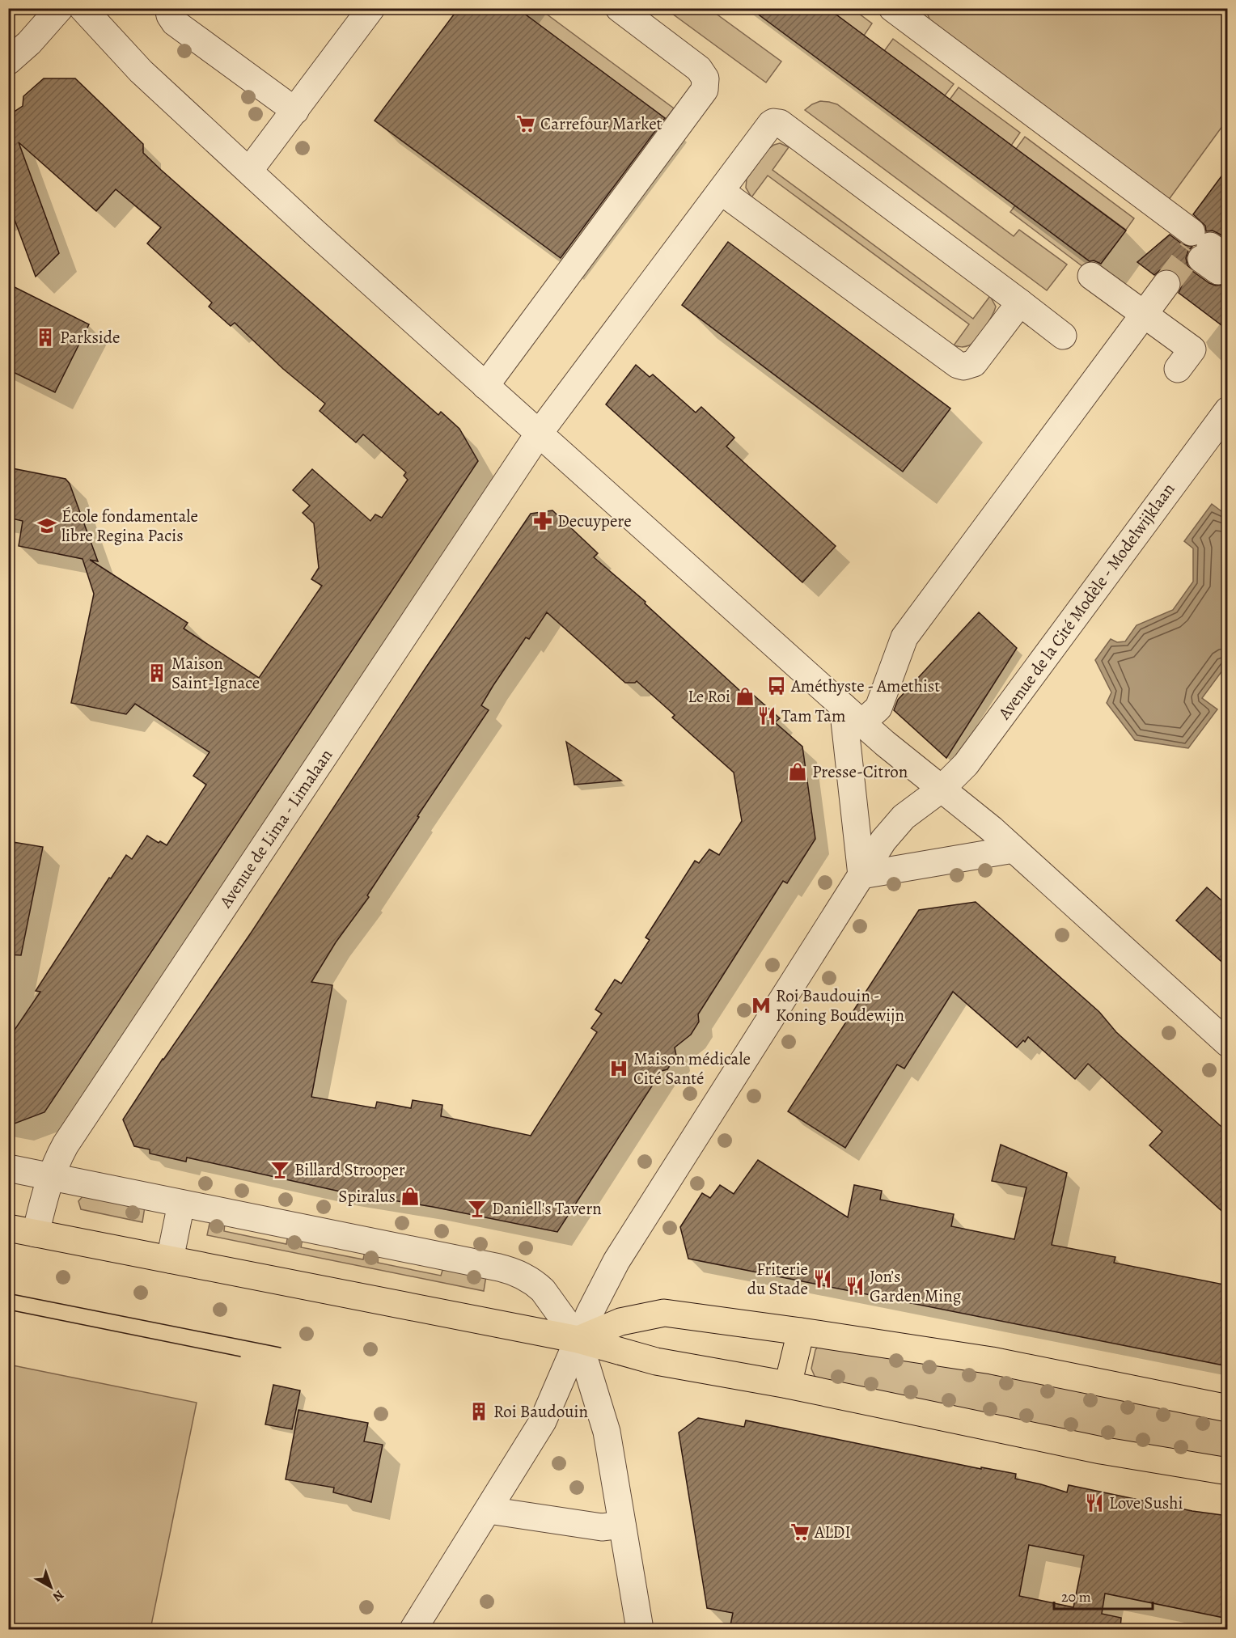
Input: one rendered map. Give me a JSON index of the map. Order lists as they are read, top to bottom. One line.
{"streets":{"street":["Avenue de la Cité Modèle - Modelwijklaan","Avenue de Lima - Limalaan"]},"places":{"supermarket":["Carrefour Market","ALDI"],"building":["Parkside","Maison Saint-Ignace","Roi Baudouin"],"pharmacy":["Decuypere"],"school or university":["École fondamentale libre Regina Pacis"],"bus stop":["Améthyste - Amethist"],"shop":["Le Roi","Presse-Citron","Spiralus"],"restaurant":["Tam Tam","Friterie du Stade","Jon’s Garden Ming","Love Sushi"],"metro station":["Roi Baudouin - Koning Boudewijn"],"hospital":["Maison médicale Cité Santé"],"bar":["Billard Strooper","Daniell's Tavern"]},"scale_bar":"20 m","north":"bottom right"}
